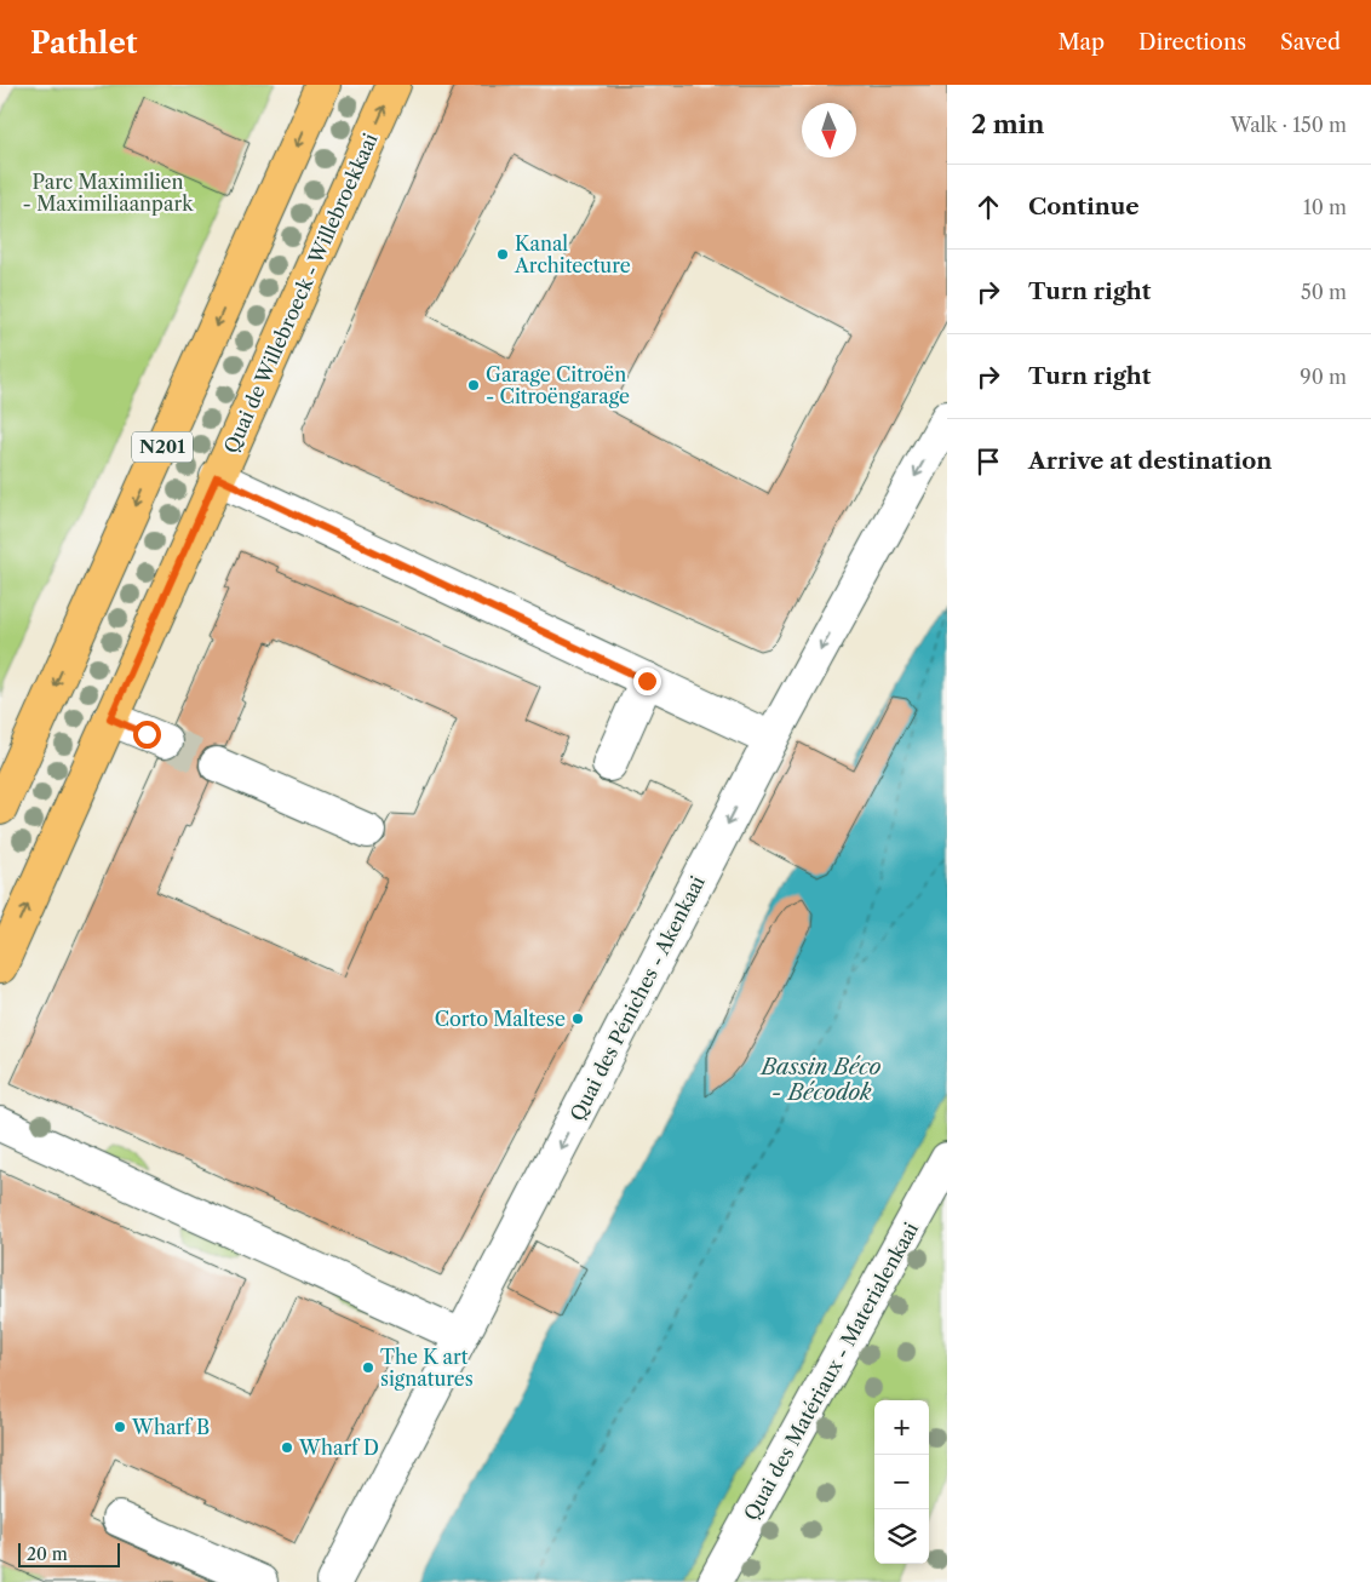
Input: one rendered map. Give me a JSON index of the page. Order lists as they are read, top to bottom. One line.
{"streets":{"main road":["Quai de Willebroeck - Willebroekkaai","N201"],"street":["Quai des Péniches - Akenkaai","Quai des Matériaux - Materialenkaai"]},"one_way":["Quai des Péniches - Akenkaai"],"water":["Bassin Béco - Bécodok"],"parks":["Parc Maximilien - Maximiliaanpark"],"places":["Kanal Architecture","Garage Citroën - Citroëngarage","Corto Maltese","The K art signatures","Wharf B","Wharf D"],"scale_bar":"20 m","north":"bottom","page":{"header":"Pathlet","nav":["Map","Directions","Saved"],"heading":["2 min","Walk · 150 m"],"list":[["Continue","10 m"],["Turn right","50 m"],["Turn right","90 m"],"Arrive at destination"],"map_buttons":["+","−"],"scale":"20 m"}}
